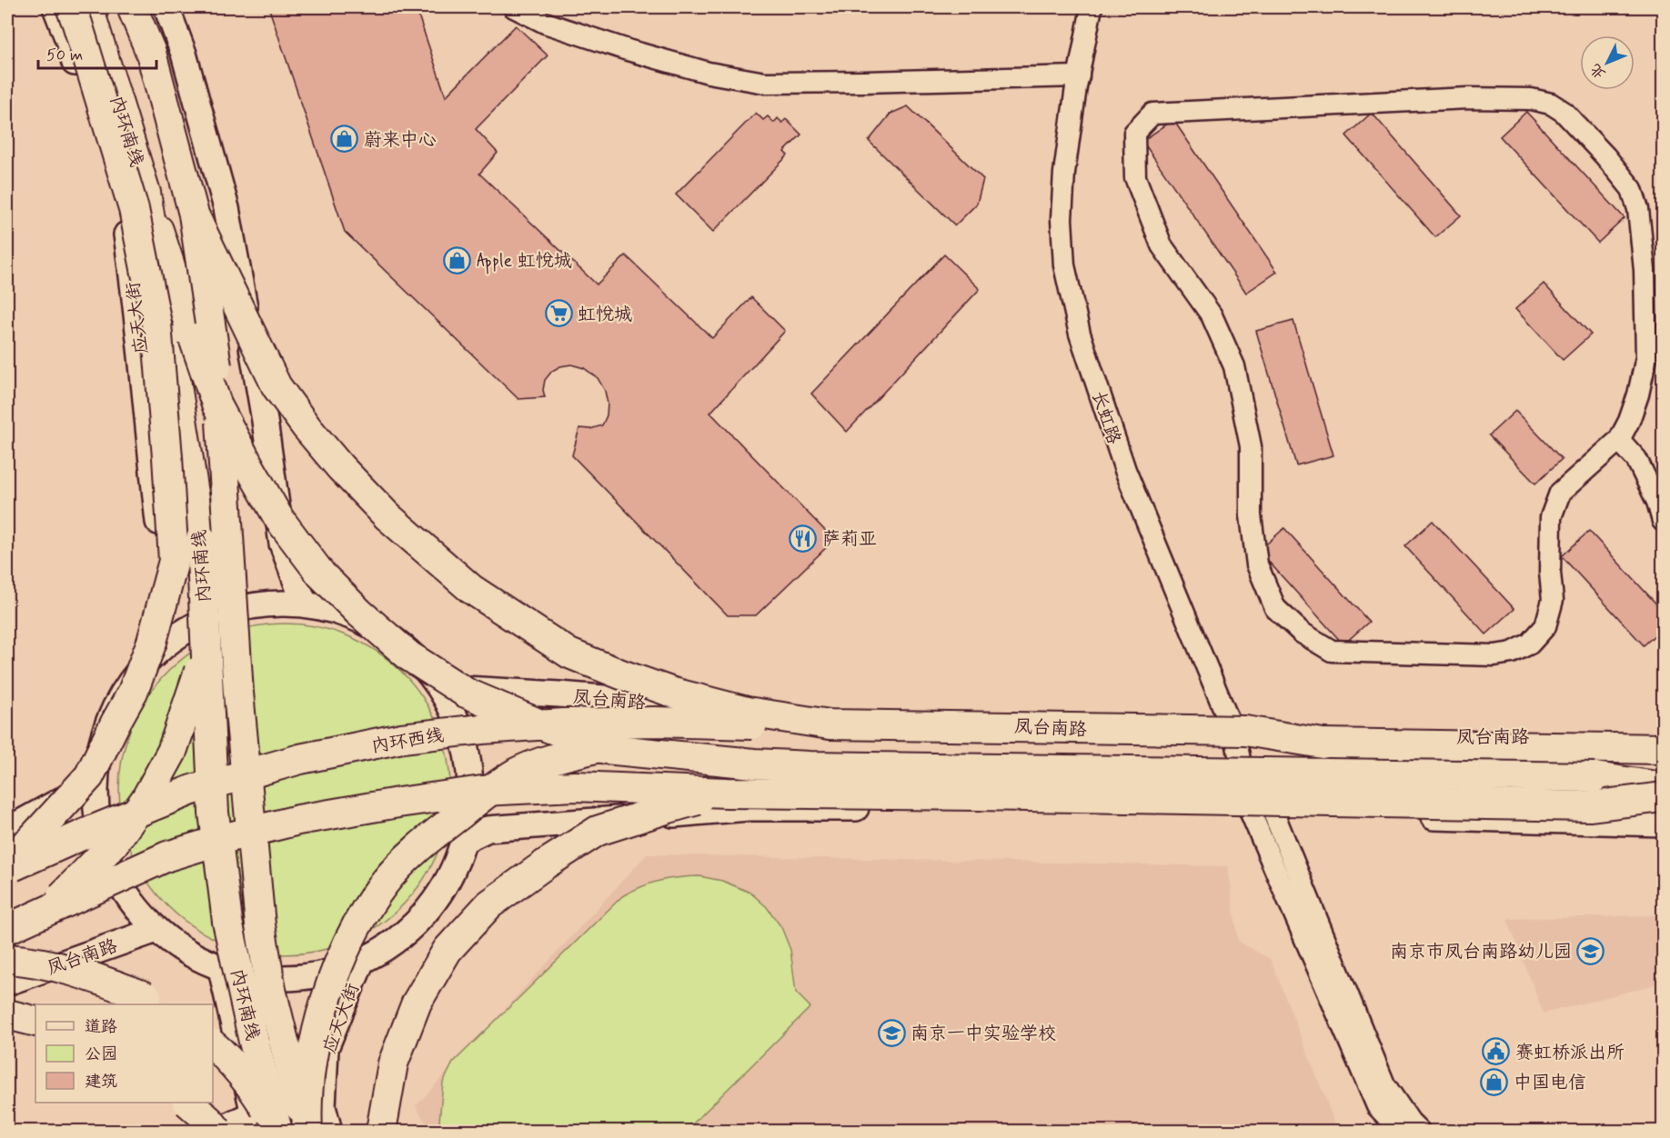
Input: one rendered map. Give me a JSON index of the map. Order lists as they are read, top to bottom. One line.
{"streets":{"highway":["内环南线","凤台南路","内环西线"],"main road":["应天大街"],"street":["长虹路"]},"crossings":[["长虹路","凤台南路"]],"places":{"shop":["蔚来中心","Apple 虹悦城","中国电信"],"supermarket":["虹悦城"],"restaurant":["萨莉亚"],"school or university":["南京市凤台南路幼儿园","南京一中实验学校"],"public building":["赛虹桥派出所"]},"legend":["道路","公园","建筑"],"scale_bar":"50 m","north":"bottom left"}
